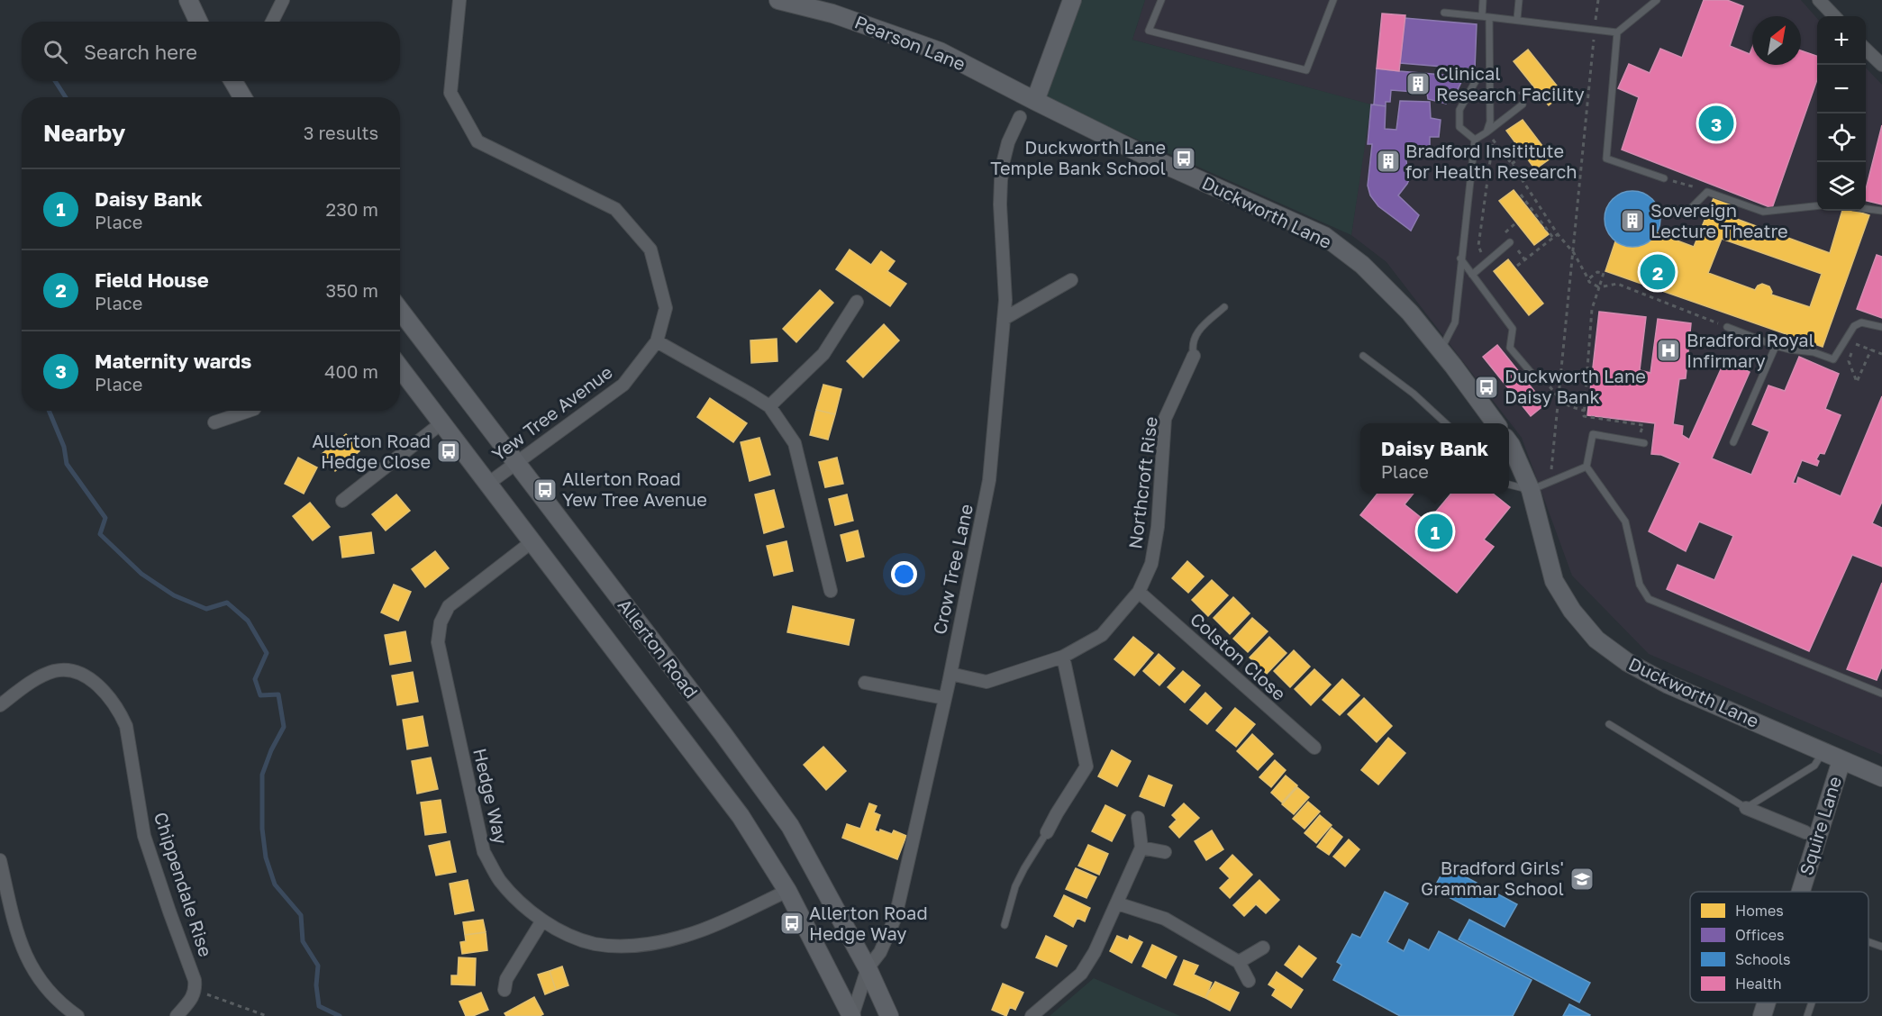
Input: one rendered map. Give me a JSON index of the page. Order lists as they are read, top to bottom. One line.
{"streets":{"street":["Pearson Lane","Duckworth Lane","Yew Tree Avenue","Northcroft Rise","Crow Tree Lane","Allerton Road","Colston Close","Hedge Way","Squire Lane","Chippendale Rise"]},"crossings":[["Pearson Lane","Duckworth Lane"],["Duckworth Lane","Squire Lane"],["Yew Tree Avenue","Allerton Road"],["Northcroft Rise","Crow Tree Lane"],["Northcroft Rise","Colston Close"],["Crow Tree Lane","Allerton Road"],["Allerton Road","Hedge Way"]],"places":{"building":["Clinical Research Facility","Bradford Insititute for Health Research","Sovereign Lecture Theatre"],"bus stop":["Duckworth Lane Temple Bank School","Duckworth Lane Daisy Bank","Allerton Road Hedge Close","Allerton Road Yew Tree Avenue","Allerton Road Hedge Way"],"hospital":["Bradford Royal Infirmary"],"school or university":["Bradford Girls' Grammar School"]},"legend":["Homes","Offices","Schools","Health"],"north":"top right","page":{"map_buttons":["+","−"],"search":"Search here","heading":["Nearby","3 results"],"pins":["3","2","1"],"list":[{"mark":"1","name":"Daisy Bank","note":"Place","value":"230 m"},{"mark":"2","name":"Field House","note":"Place","value":"350 m"},{"mark":"3","name":"Maternity wards","note":"Place","value":"400 m"}],"popup":["Daisy Bank","Place"]}}
